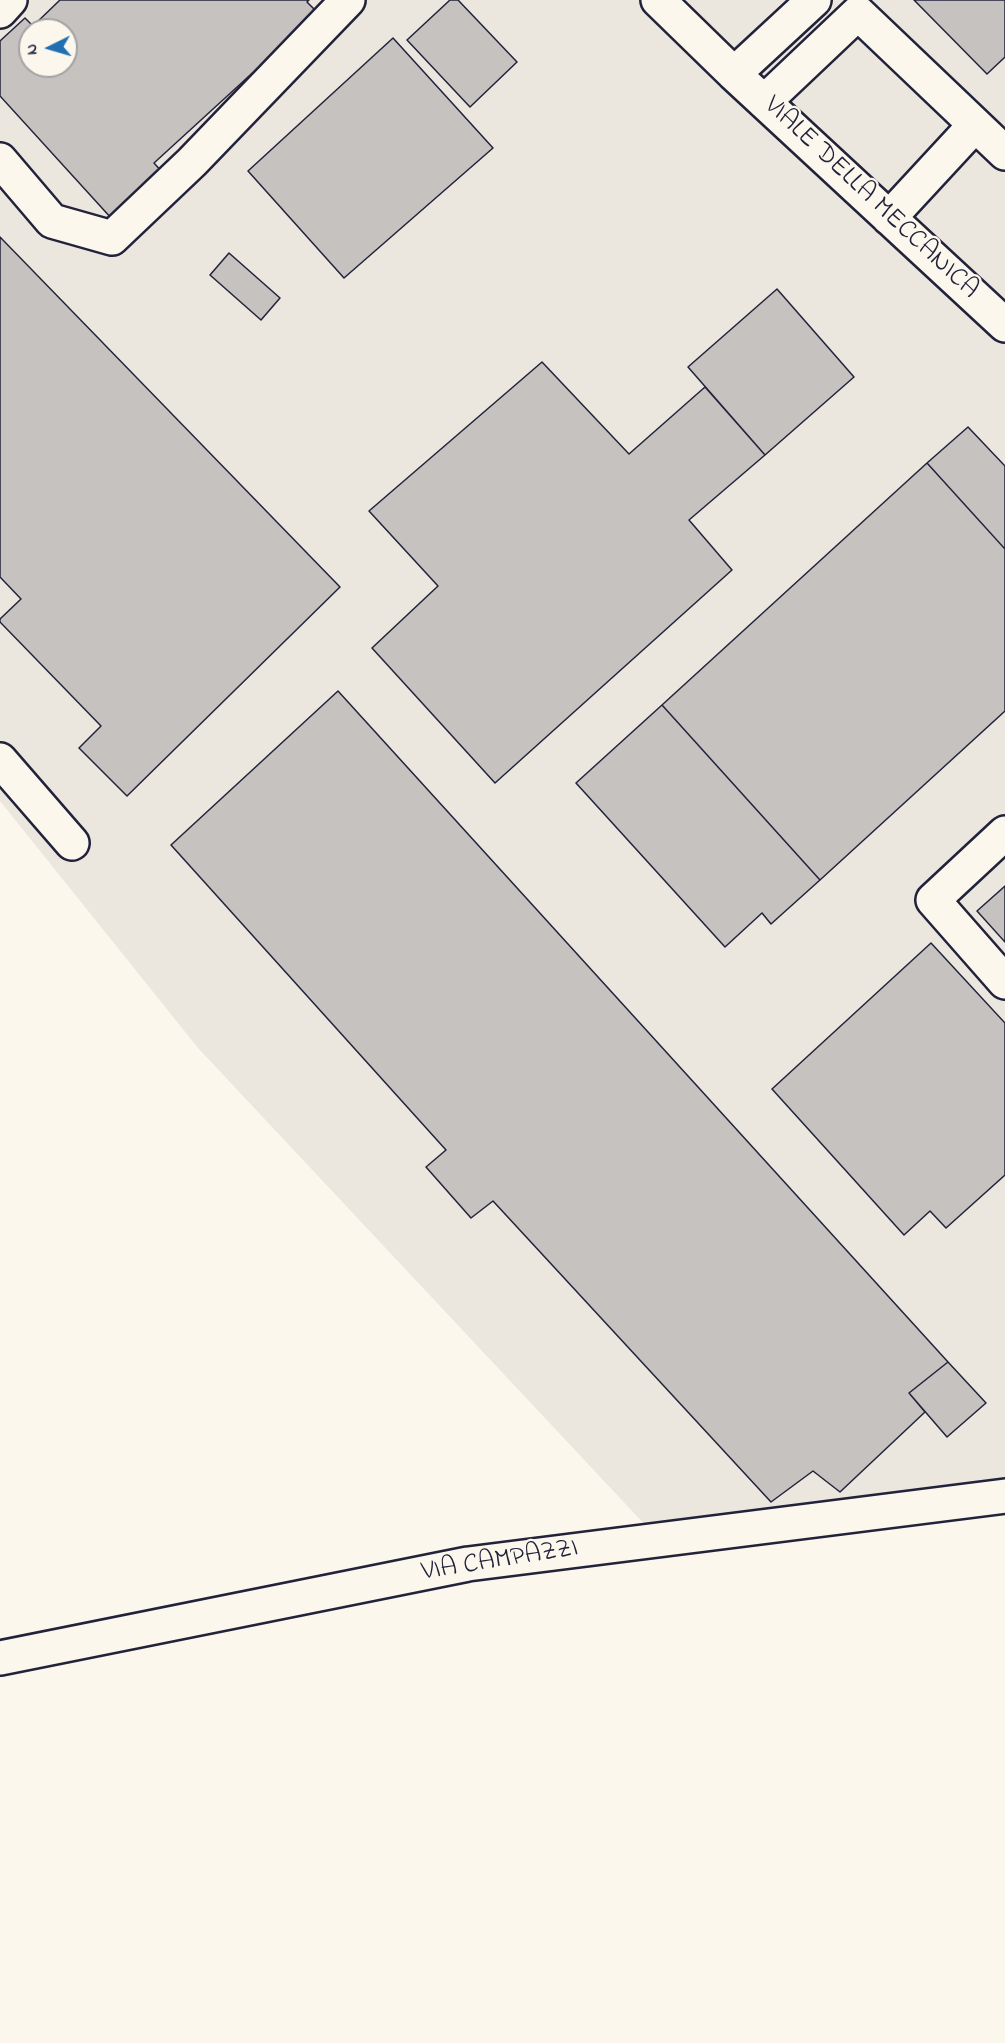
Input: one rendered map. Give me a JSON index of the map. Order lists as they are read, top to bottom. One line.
{"streets":{"street":["VIALE DELLA MECCANICA","VIA CAMPAZZI"]},"north":"left"}
